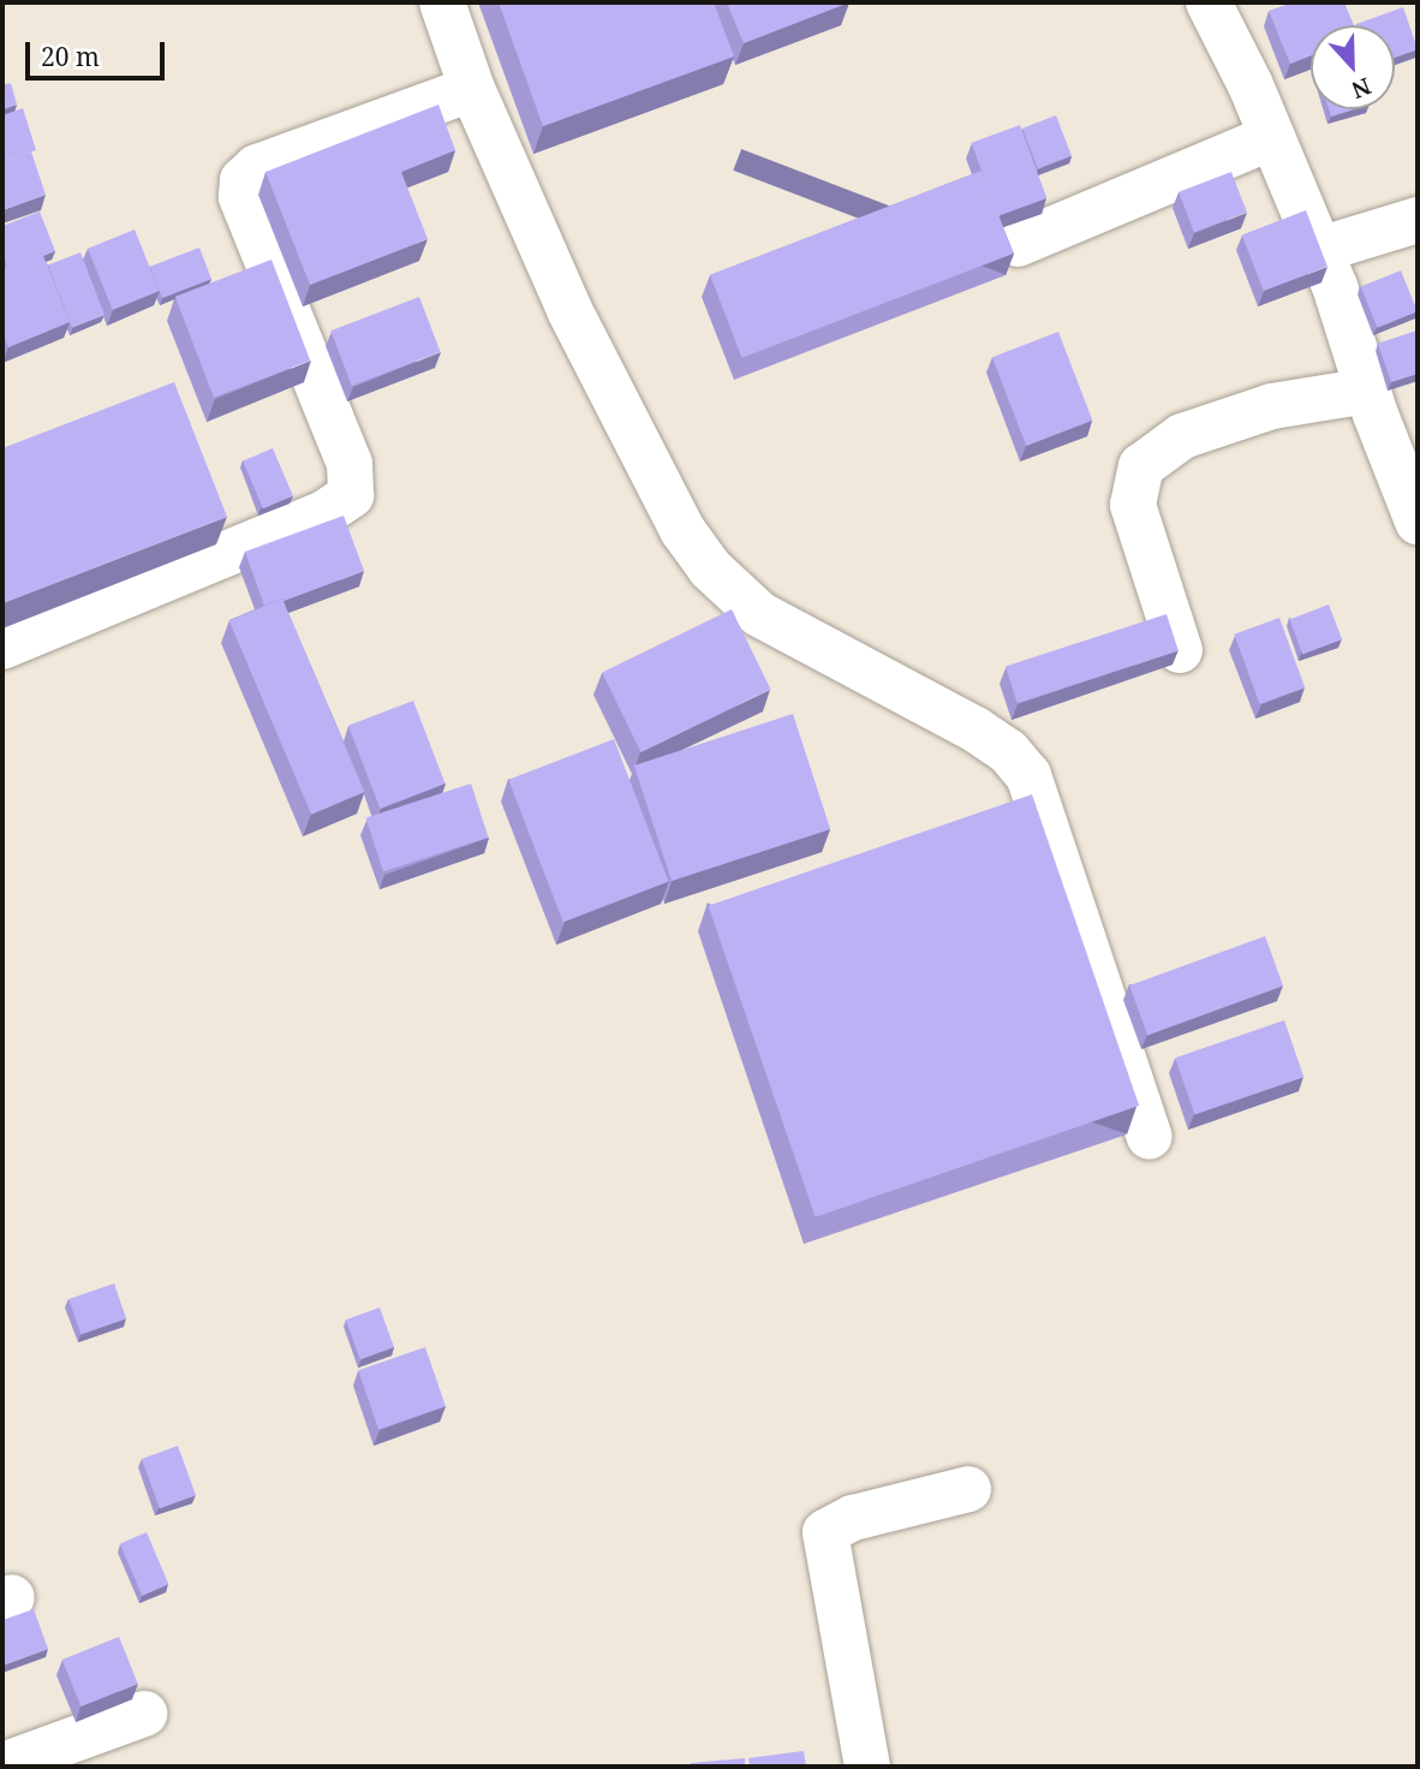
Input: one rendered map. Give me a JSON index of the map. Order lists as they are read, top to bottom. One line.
{"scale_bar":"20 m","north":"bottom"}
